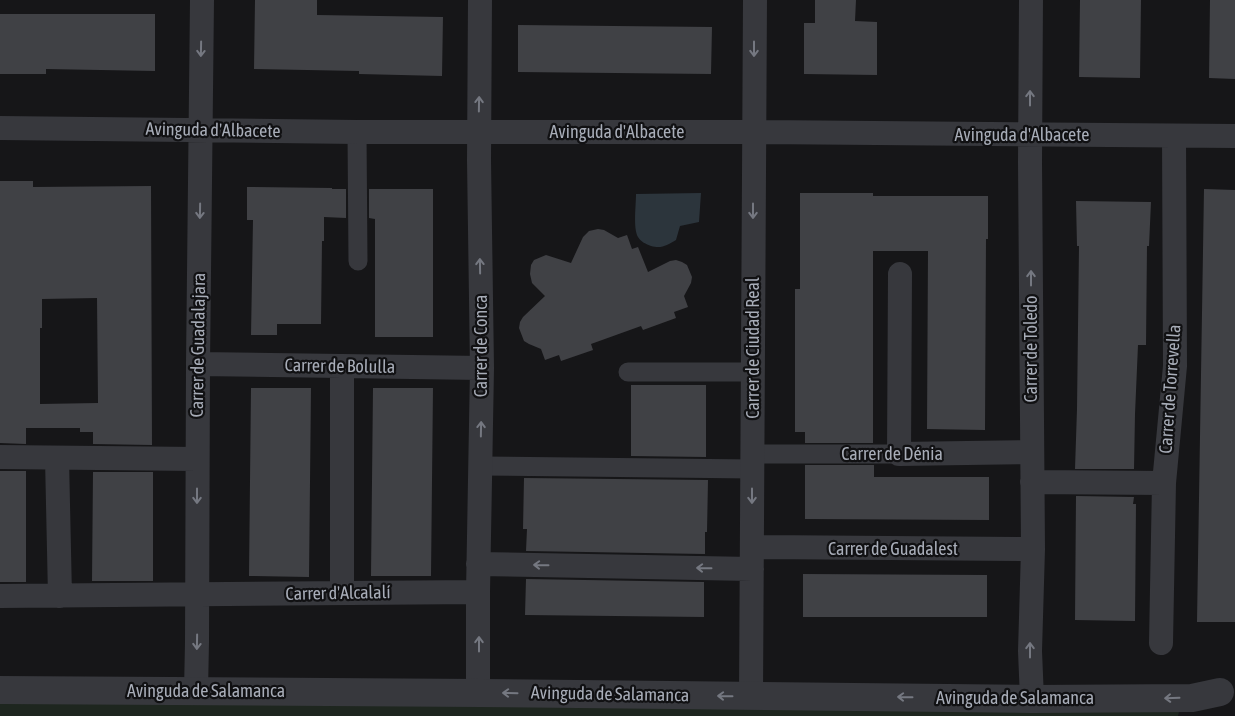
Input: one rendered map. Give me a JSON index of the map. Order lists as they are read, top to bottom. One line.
{"streets":{"street":["Avinguda d'Albacete","Carrer de Guadalajara","Carrer de Conca","Carrer de Ciudad Real","Carrer de Toledo","Carrer de Bolulla","Carrer de Torrevella","Carrer de Dénia","Carrer de Guadalest","Carrer d'Alcalalí","Avinguda de Salamanca"]},"crossings":[["Avinguda d'Albacete","Carrer de Guadalajara"],["Avinguda d'Albacete","Carrer de Conca"],["Avinguda d'Albacete","Carrer de Ciudad Real"],["Avinguda d'Albacete","Carrer de Toledo"],["Avinguda d'Albacete","Carrer de Torrevella"],["Carrer de Guadalajara","Carrer de Bolulla"],["Carrer de Guadalajara","Carrer d'Alcalalí"],["Carrer de Guadalajara","Avinguda de Salamanca"],["Carrer de Conca","Carrer de Bolulla"],["Carrer de Conca","Carrer de Dénia"],["Carrer de Conca","Carrer de Guadalest"],["Carrer de Conca","Carrer d'Alcalalí"],["Carrer de Conca","Avinguda de Salamanca"],["Carrer de Ciudad Real","Carrer de Dénia"],["Carrer de Ciudad Real","Carrer de Guadalest"],["Carrer de Ciudad Real","Avinguda de Salamanca"],["Carrer de Toledo","Carrer de Dénia"],["Carrer de Toledo","Carrer de Guadalest"],["Carrer de Toledo","Avinguda de Salamanca"]],"one_way":["Carrer de Ciudad Real","Carrer de Toledo","Avinguda de Salamanca"]}
